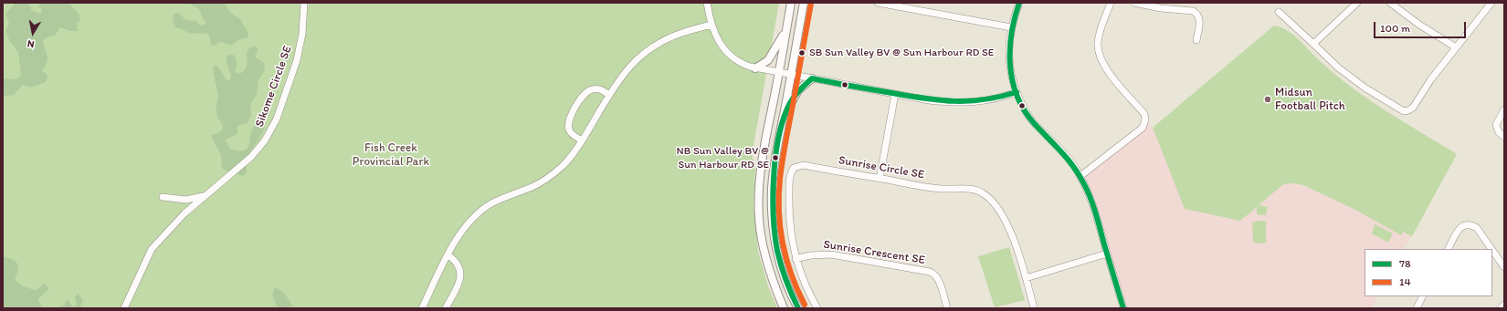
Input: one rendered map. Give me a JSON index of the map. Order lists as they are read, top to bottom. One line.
{"streets":{"street":["Sikome Circle SE","Sunrise Circle SE","Sunrise Crescent SE"]},"crossings":[["Sunrise Circle SE","Sunrise Crescent SE"]],"parks":["Fish Creek Provincial Park"],"places":["SB Sun Valley BV @ Sun Harbour RD SE","Midsun Football Pitch","NB Sun Valley BV @ Sun Harbour RD SE"],"lines":["transit line 78","transit line 14"],"legend":["78","14"],"scale_bar":"100 m","north":"bottom"}
